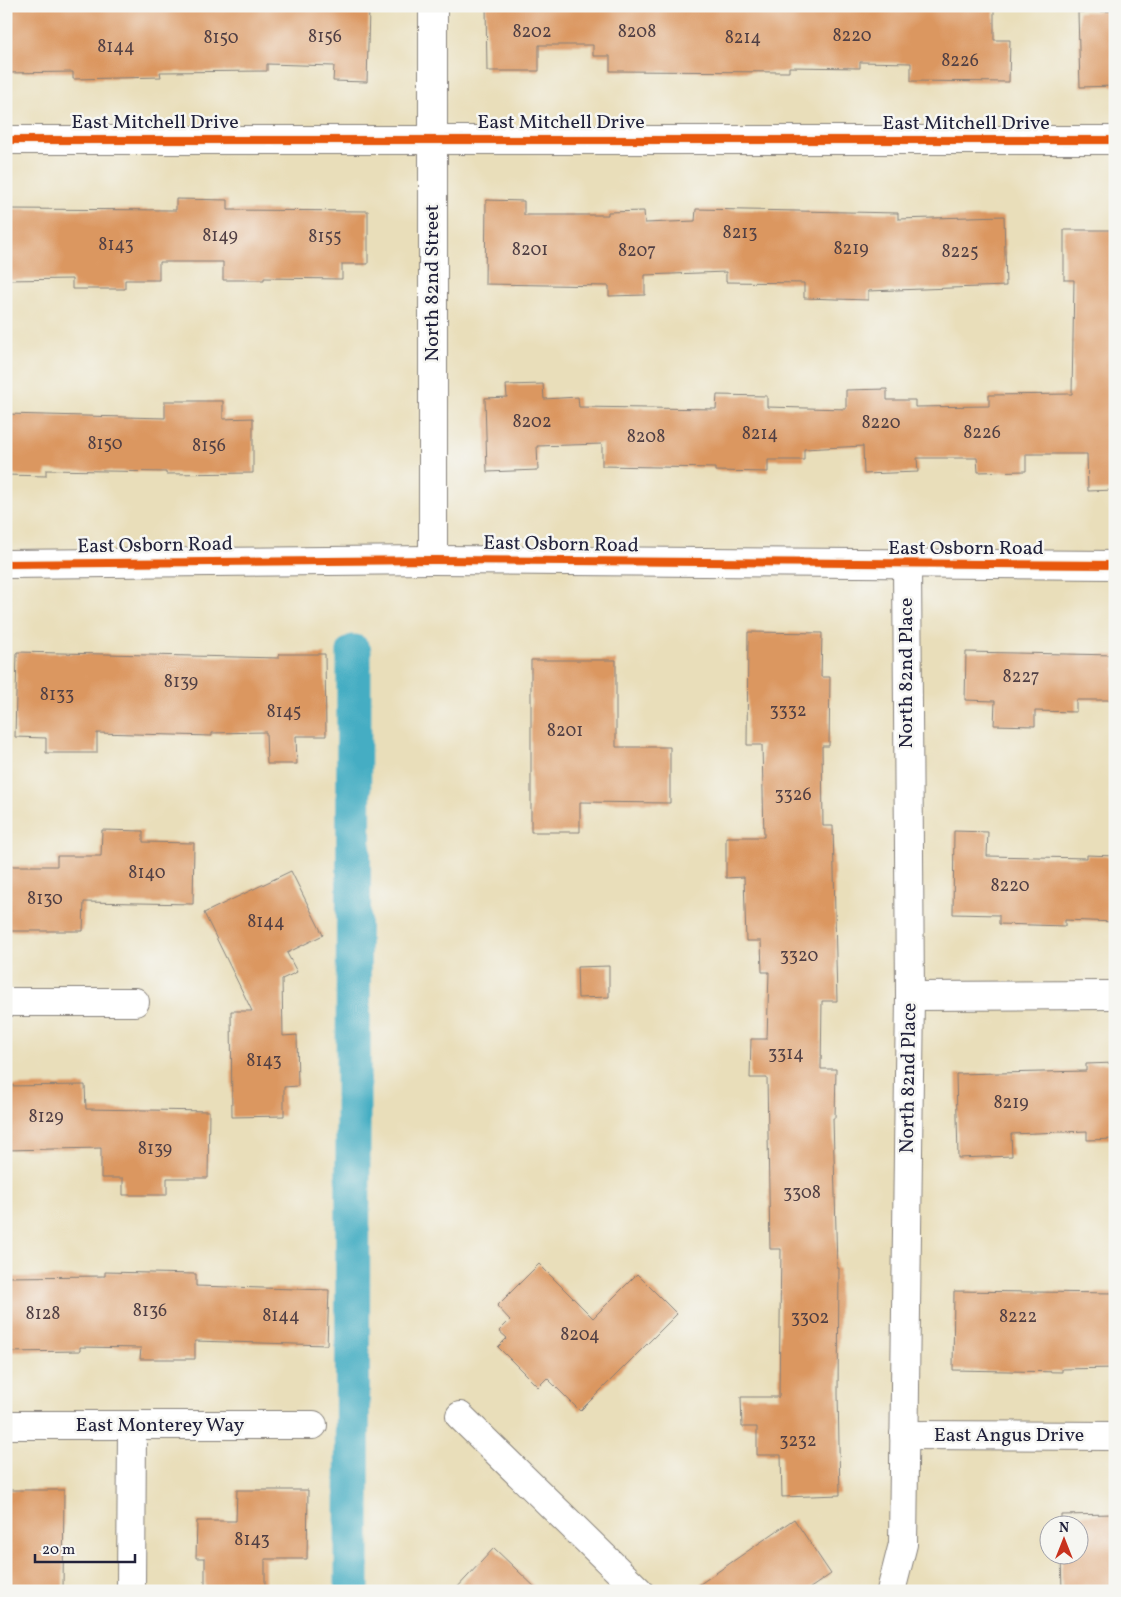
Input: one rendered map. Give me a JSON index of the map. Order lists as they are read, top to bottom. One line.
{"streets":{"street":["East Mitchell Drive","North 82nd Street","East Osborn Road","North 82nd Place","East Monterey Way","East Angus Drive"]},"crossings":[["East Mitchell Drive","North 82nd Street"],["North 82nd Street","East Osborn Road"],["East Osborn Road","North 82nd Place"],["North 82nd Place","East Angus Drive"]],"house_numbers":["8202","8208","8220","8156","8150","8214","8144","8226","8213","8149","8155","8143","8219","8201","8207","8225","8202","8220","8226","8214","8208","8150","8156","8227","8139","8133","3332","8145","8201","3326","8140","8220","8130","8144","3320","3314","8143","8219","8129","8139","3308","8136","8128","8144","8222","3302","8204","3232","8143"],"scale_bar":"20 m","north":"top"}
